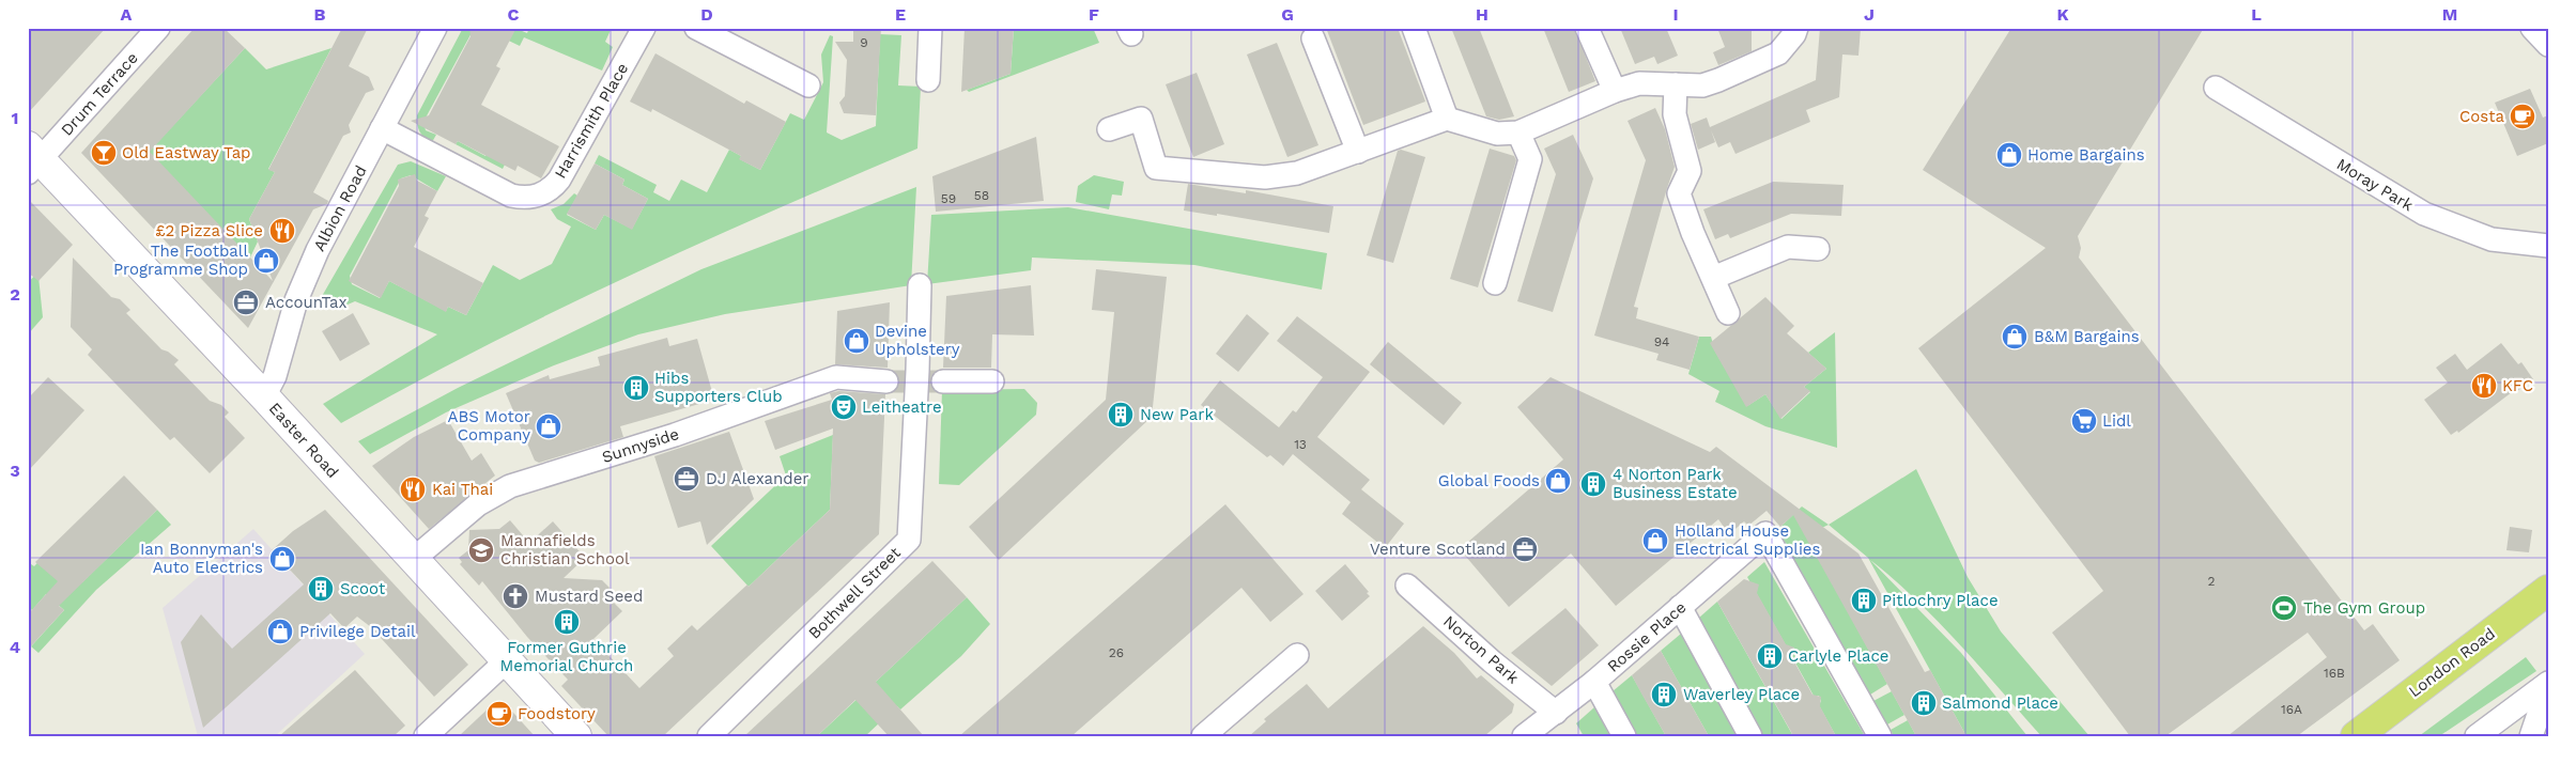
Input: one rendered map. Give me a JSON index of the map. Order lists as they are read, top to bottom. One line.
{"streets":{"main road":["London Road"],"street":["Drum Terrace","Harrismith Place","Moray Park","Albion Road","Easter Road","Sunnyside","Bothwell Street","Rossie Place","Norton Park"]},"crossings":[["Drum Terrace","Easter Road"],["Harrismith Place","Albion Road"],["Albion Road","Easter Road"],["Easter Road","Sunnyside"],["Rossie Place","Norton Park"]],"places":{"cafe":["Costa","Foodstory"],"bar":["Old Eastway Tap"],"shop":["Home Bargains","The Football Programme Shop","B&M Bargains","Devine Upholstery","ABS Motor Company","Global Foods","Holland House Electrical Supplies","Ian Bonnyman's Auto Electrics","Privilege Detail"],"restaurant":["£2 Pizza Slice","KFC","Kai Thai"],"office":["AccounTax","DJ Alexander","Venture Scotland"],"building":["Hibs Supporters Club","New Park","4 Norton Park Business Estate","Scoot","Pitlochry Place","Former Guthrie Memorial Church","Carlyle Place","Waverley Place","Salmond Place"],"theatre":["Leitheatre"],"supermarket":["Lidl"],"school or university":["Mannafields Christian School"],"church":["Mustard Seed"],"sports":["The Gym Group"]},"house_numbers":["9","58","59","94","13","2","26","16B","16A"],"grid":{"columns":["A","B","C","D","E","F","G","H","I","J","K","L","M"],"rows":["1","2","3","4"]}}
